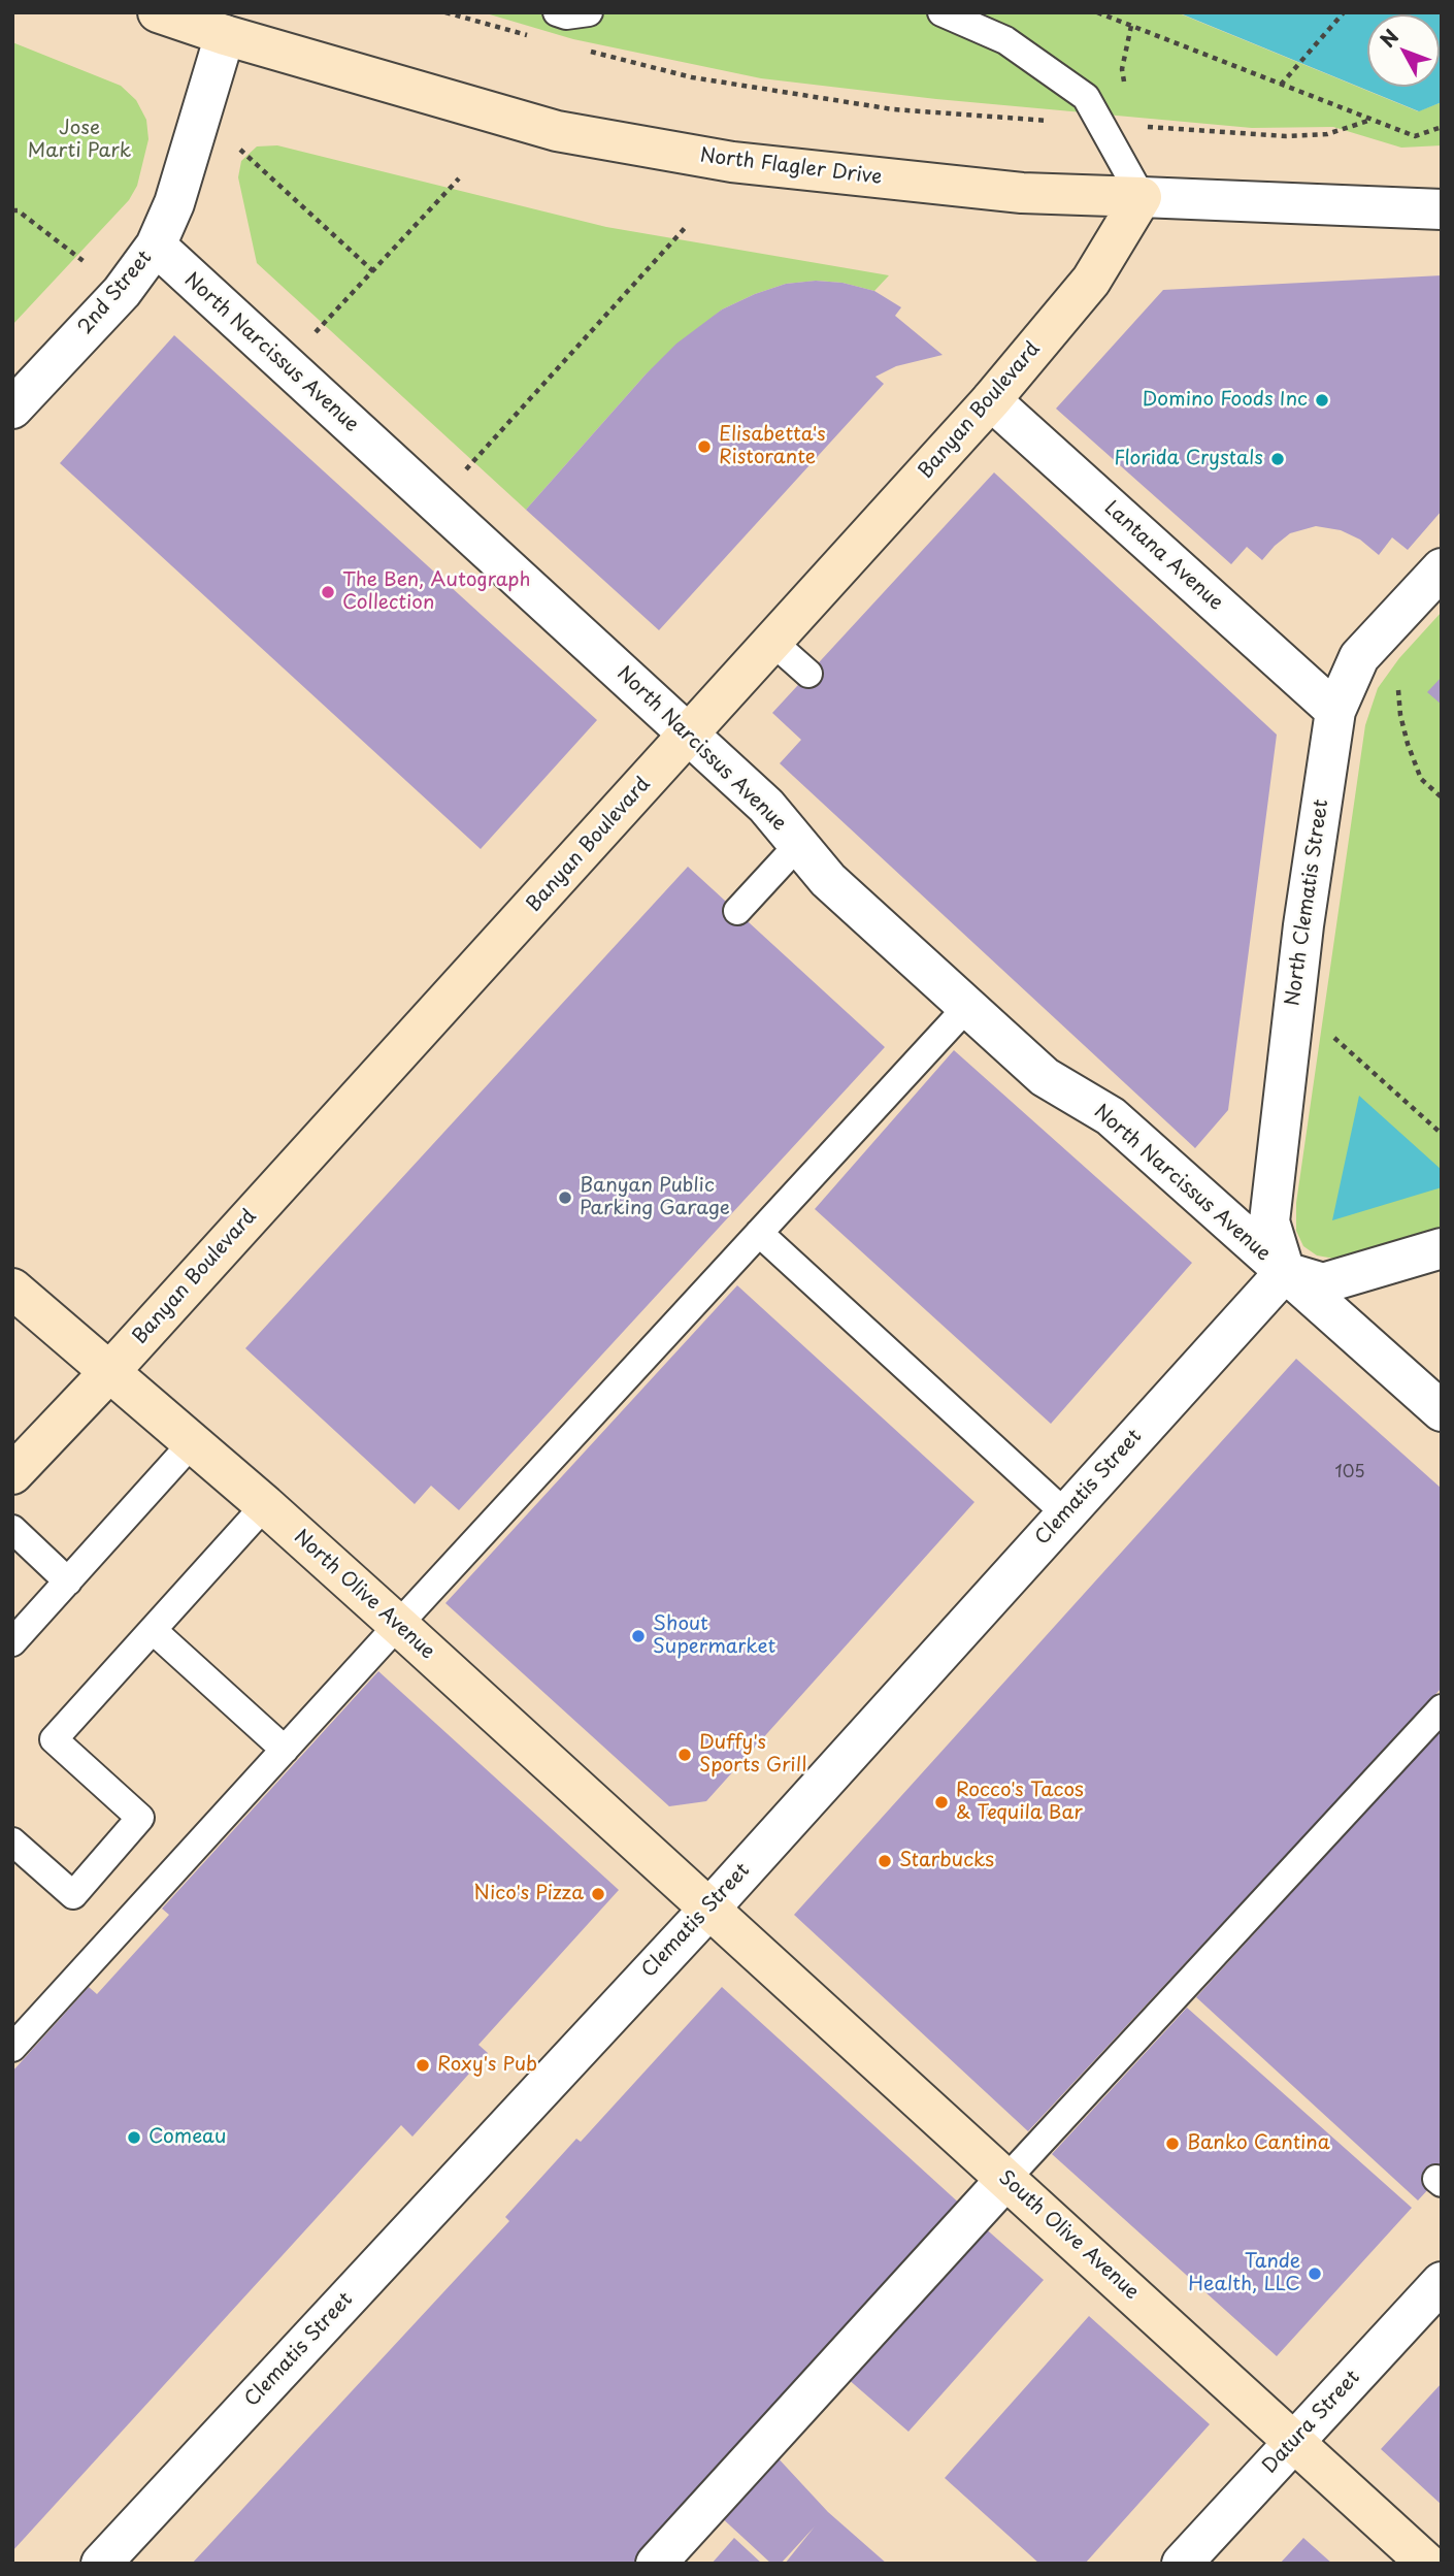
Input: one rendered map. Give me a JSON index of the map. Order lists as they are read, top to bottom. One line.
{"streets":{"street":["North Flagler Drive","2nd Street","North Narcissus Avenue","Banyan Boulevard","Lantana Avenue","North Clematis Street","Clematis Street","North Olive Avenue","South Olive Avenue","Datura Street"]},"crossings":[["North Flagler Drive","2nd Street"],["North Flagler Drive","Banyan Boulevard"],["2nd Street","North Narcissus Avenue"],["North Narcissus Avenue","Banyan Boulevard"],["North Narcissus Avenue","North Clematis Street"],["North Narcissus Avenue","Clematis Street"],["Banyan Boulevard","Lantana Avenue"],["Banyan Boulevard","North Olive Avenue"],["Lantana Avenue","North Clematis Street"],["North Clematis Street","Clematis Street"],["Clematis Street","North Olive Avenue"],["Clematis Street","South Olive Avenue"],["North Olive Avenue","South Olive Avenue"],["South Olive Avenue","Datura Street"]],"parks":["Jose Marti Park"],"places":["Domino Foods Inc","Elisabetta's Ristorante","Florida Crystals","The Ben, Autograph Collection","Banyan Public Parking Garage","Shout Supermarket","Duffy's Sports Grill","Rocco's Tacos & Tequila Bar","Starbucks","Nico's Pizza","Roxy's Pub","Comeau","Banko Cantina","Tande Health, LLC"],"house_numbers":["105"],"north":"top left"}
